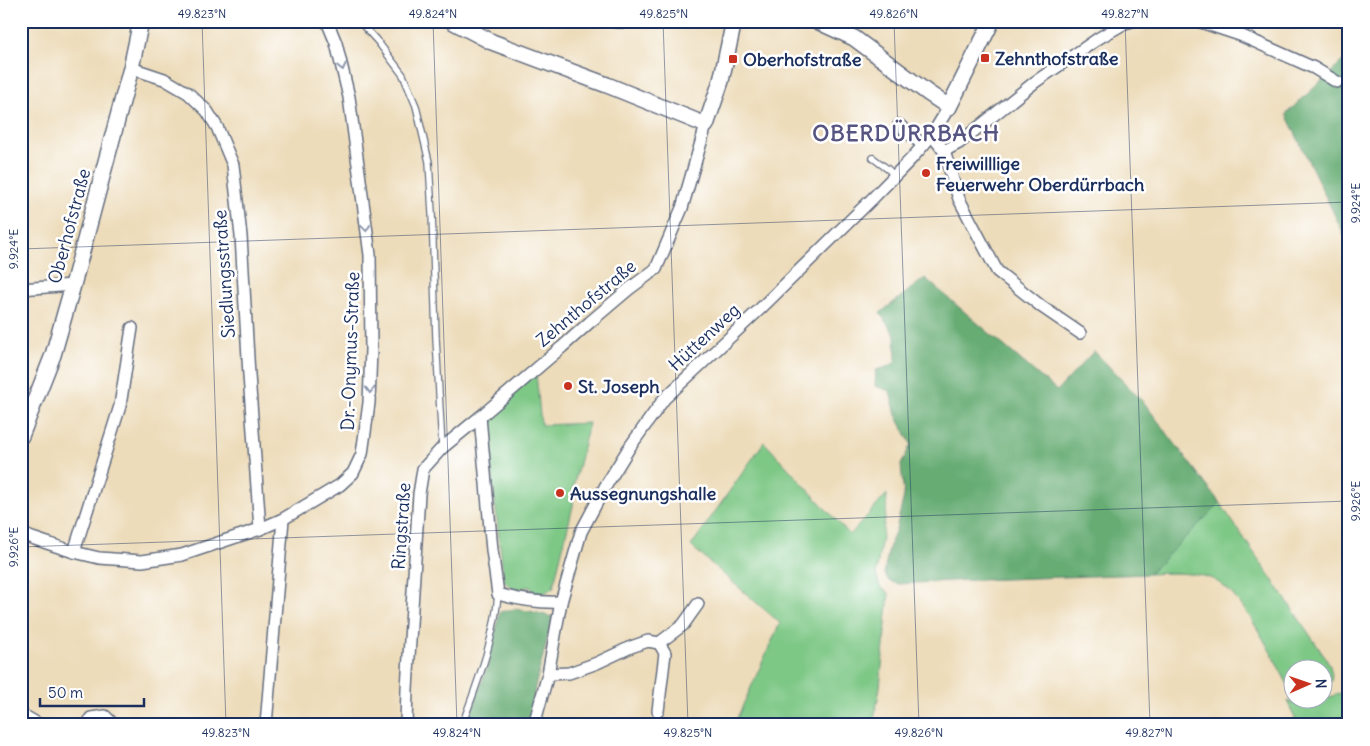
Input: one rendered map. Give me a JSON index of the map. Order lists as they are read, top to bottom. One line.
{"streets":{"street":["Oberhofstraße","Siedlungsstraße","Zehnthofstraße","Hüttenweg","Dr.-Onymus-Straße","Ringstraße"]},"crossings":[["Oberhofstraße","Siedlungsstraße"],["Siedlungsstraße","Dr.-Onymus-Straße"],["Zehnthofstraße","Ringstraße"]],"one_way":["Dr.-Onymus-Straße"],"districts":["OBERDÜRRBACH"],"places":{"transit":["Zehnthofstraße","Oberhofstraße"],"other":["Freiwilllige Feuerwehr Oberdürrbach","St. Joseph","Aussegnungshalle"]},"scale_bar":"50 m","north":"right","coordinates":["49.823°N","49.824°N","49.825°N","49.826°N","49.827°N","9.924°E","9.926°E"]}
